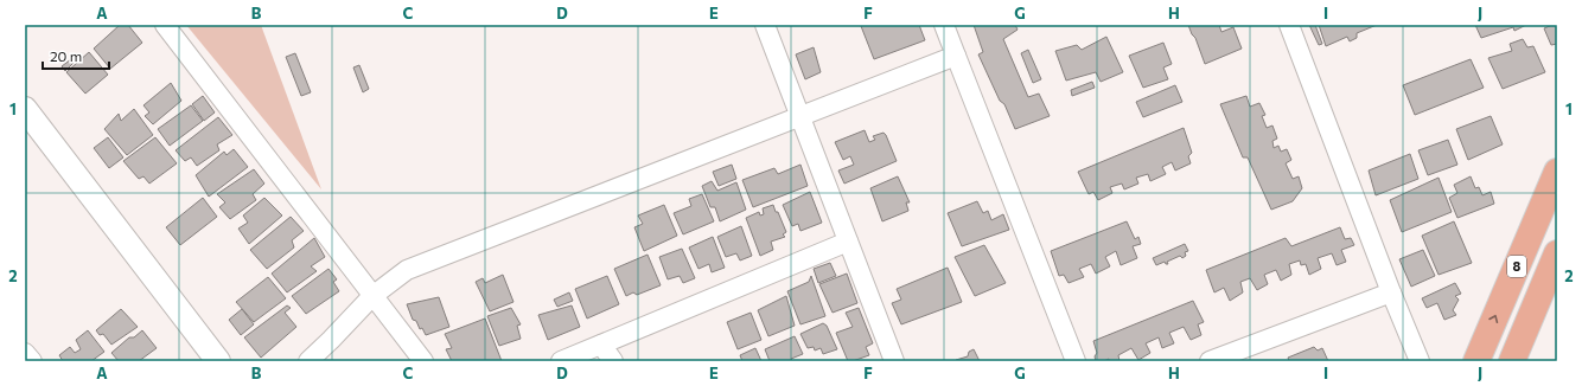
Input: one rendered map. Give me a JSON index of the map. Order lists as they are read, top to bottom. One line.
{"streets":{"main road":["8"]},"scale_bar":"20 m","grid":{"columns":["A","B","C","D","E","F","G","H","I","J"],"rows":["1","2"]}}
